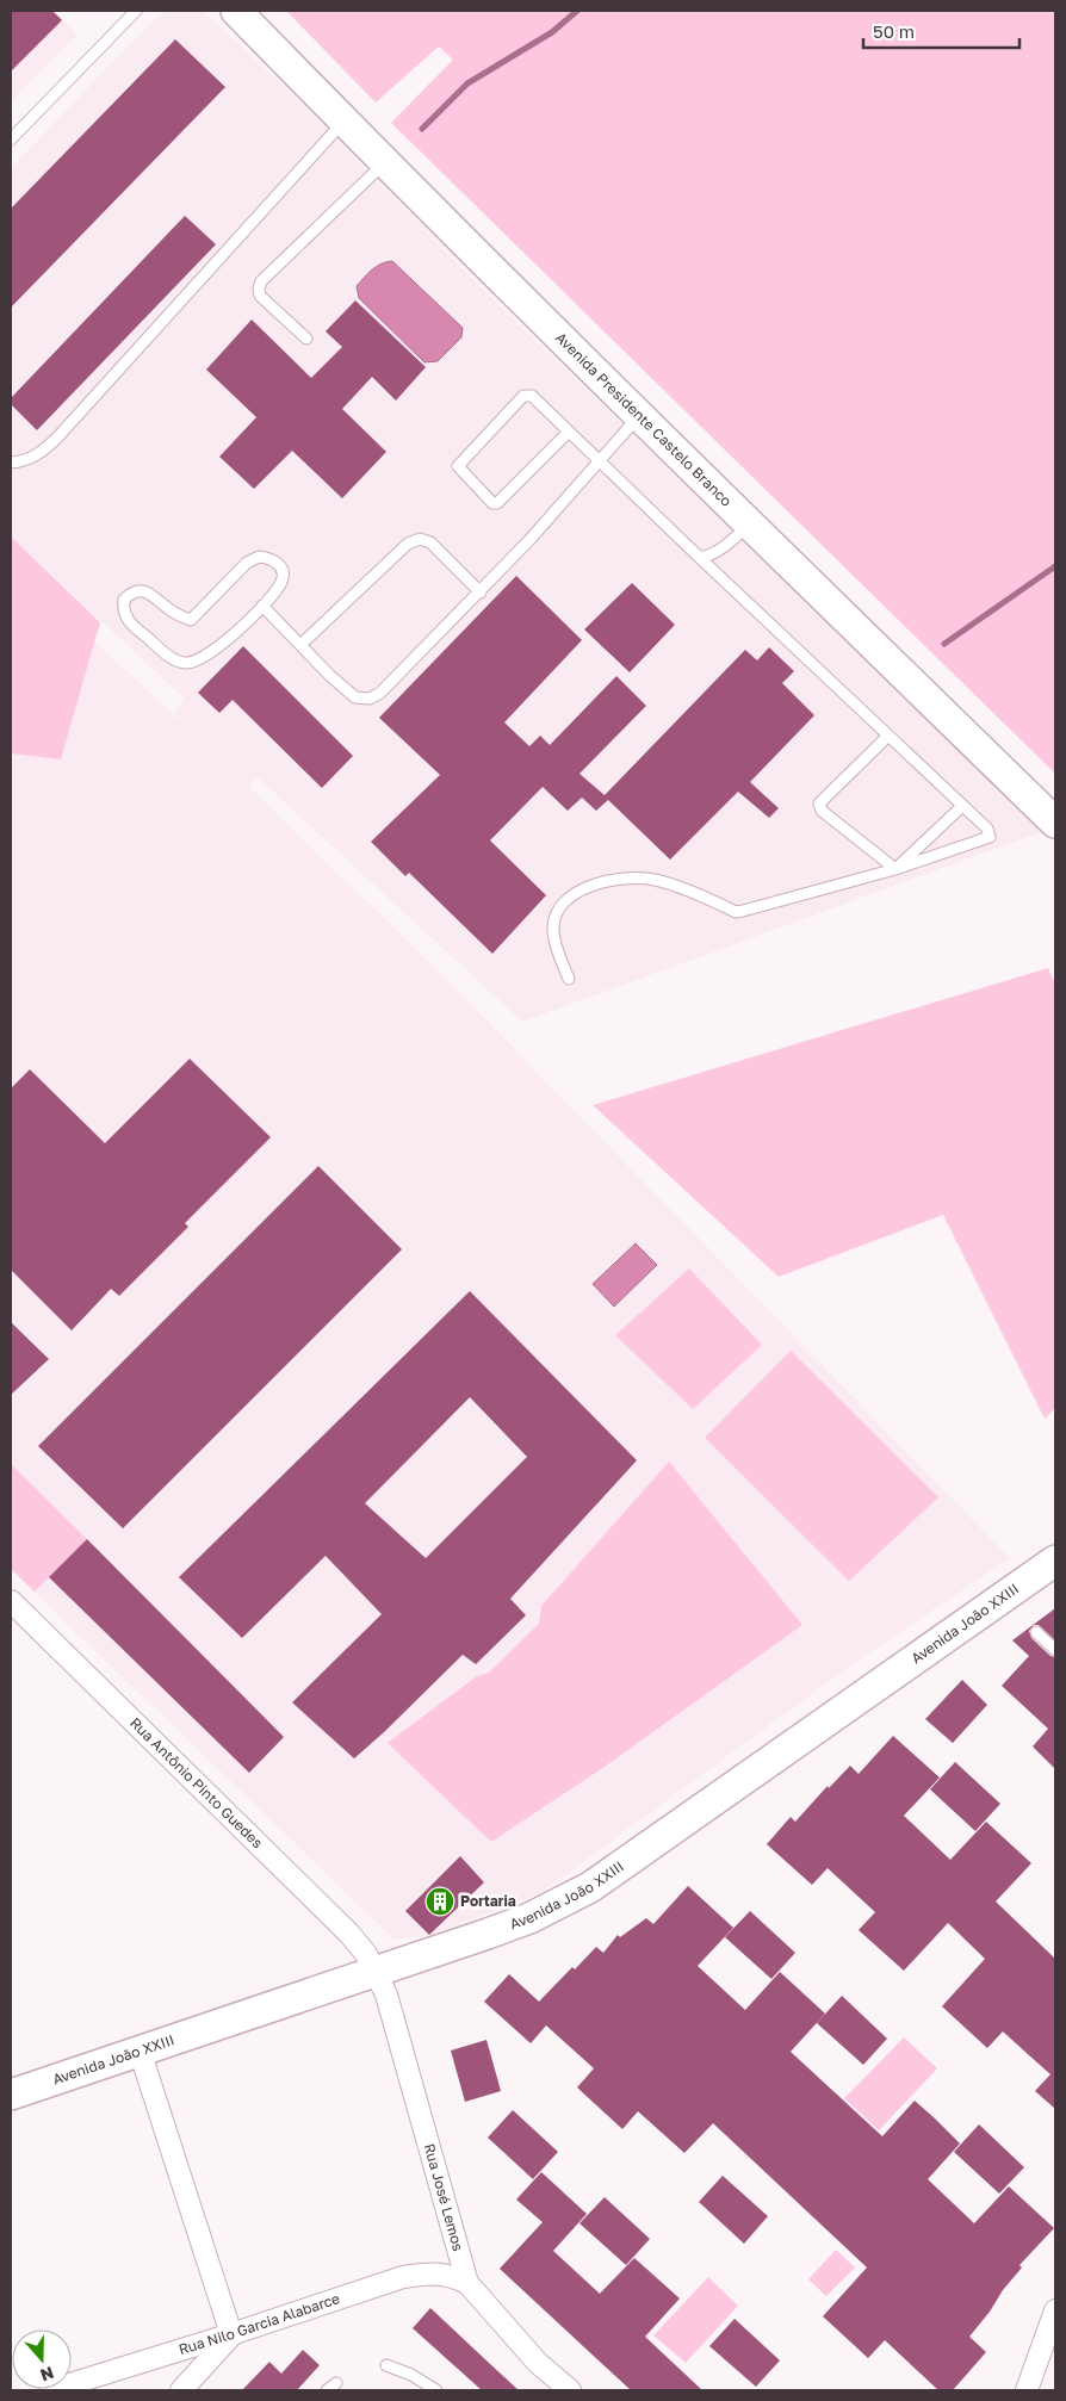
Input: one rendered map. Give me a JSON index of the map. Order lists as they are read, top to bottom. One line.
{"streets":{"main road":["Avenida Presidente Castelo Branco","Avenida João XXIII"],"street":["Rua Antônio Pinto Guedes","Rua José Lemos","Rua Nilo Garcia Alabarce"]},"crossings":[["Avenida João XXIII","Rua Antônio Pinto Guedes"],["Avenida João XXIII","Rua José Lemos"],["Rua Antônio Pinto Guedes","Rua José Lemos"],["Rua José Lemos","Rua Nilo Garcia Alabarce"]],"places":{"building":["Portaria"]},"scale_bar":"50 m","north":"bottom"}
